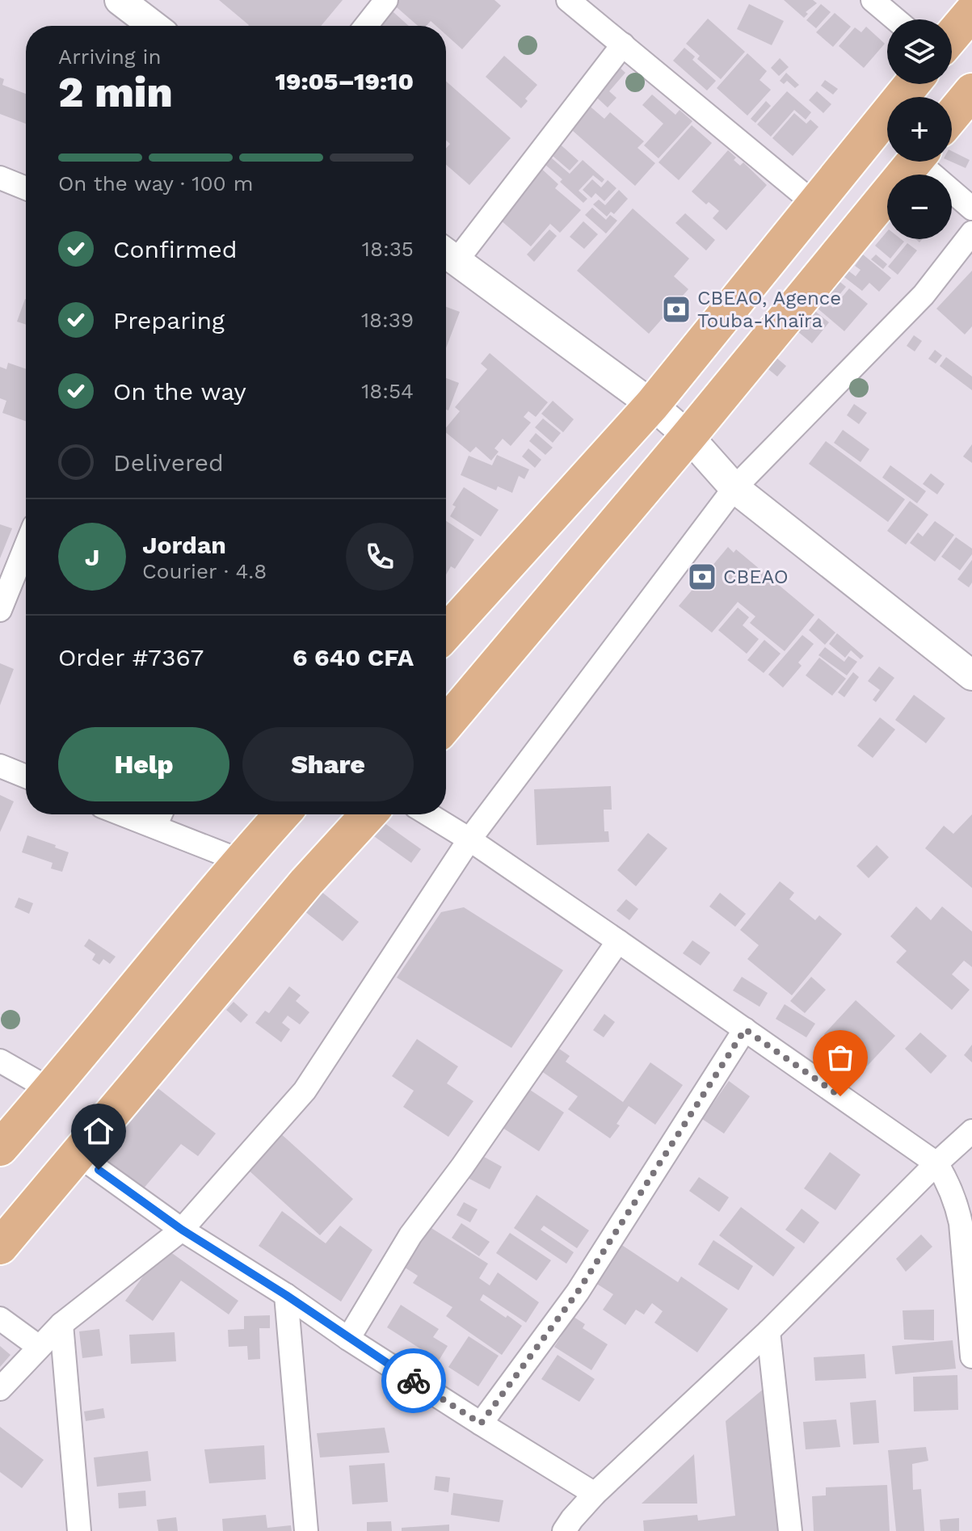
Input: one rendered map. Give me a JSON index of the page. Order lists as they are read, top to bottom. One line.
{"places":{"bank":["CBEAO, Agence Touba-Khaïra","CBEAO"]},"page":{"map_buttons":["+","−"],"heading":["2 min","Arriving in","19:05–19:10"],"panel":["Jordan","Courier · 4.8","Order #7367","6 640 CFA"],"bar":"On the way · 100 m","list":[["Confirmed","18:35"],["Preparing","18:39"],["On the way","18:54"],"Delivered"],"round":"J","buttons":["Help","Share"]}}
